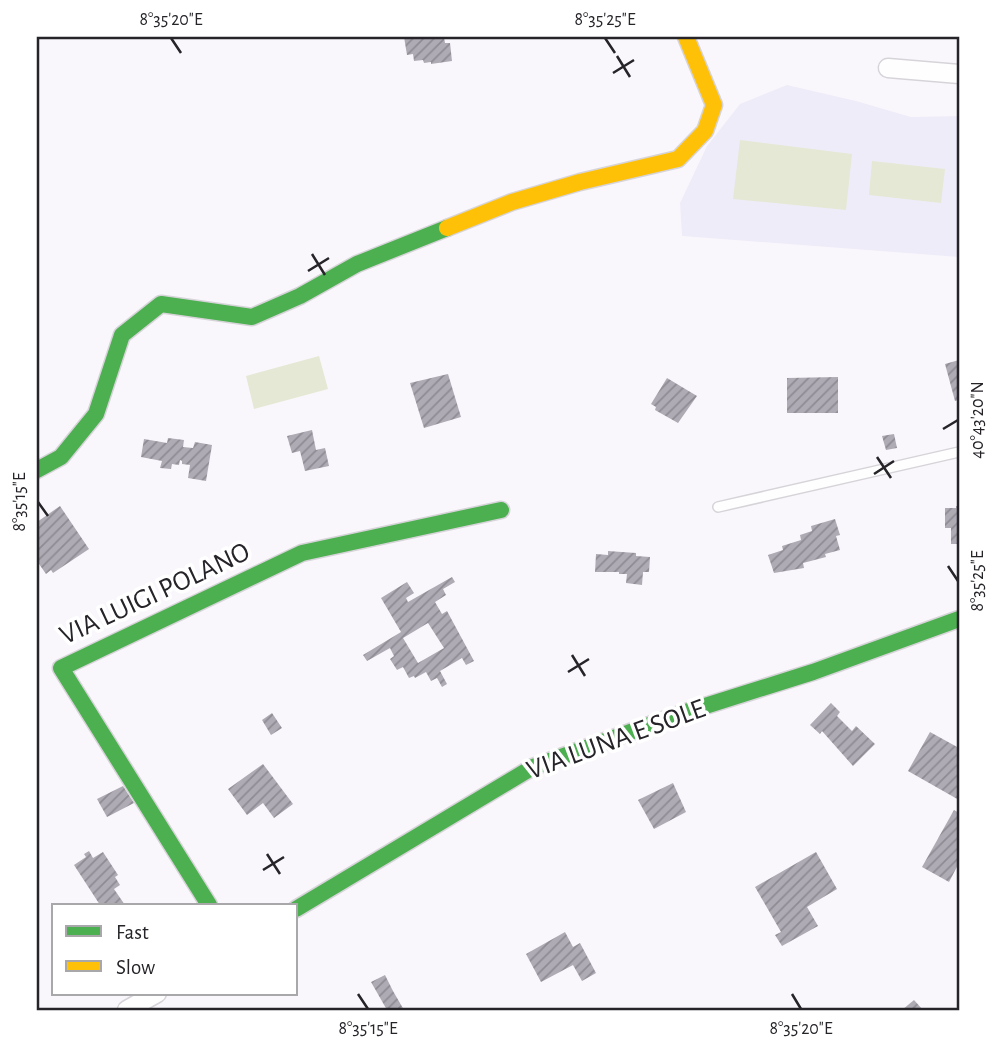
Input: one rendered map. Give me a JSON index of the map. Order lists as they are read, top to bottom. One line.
{"streets":{"street":["VIA LUIGI POLANO","VIA LUNA E SOLE"]},"legend":["Fast","Slow"],"coordinates":["8°35'20\"E","8°35'25\"E","40°43'20\"N","8°35'15\"E"]}
